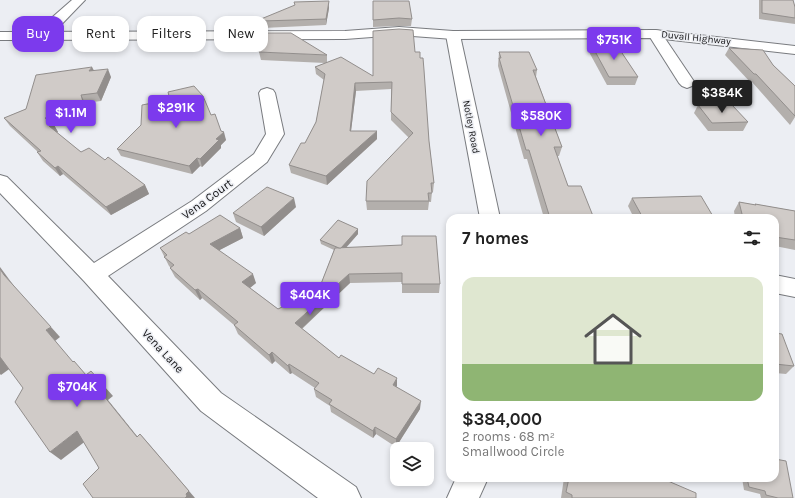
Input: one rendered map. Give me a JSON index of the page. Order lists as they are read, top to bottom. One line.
{"streets":{"street":["Duvall Highway","Notley Road","Vena Court","Vena Lane"]},"crossings":[["Duvall Highway","Notley Road"],["Vena Court","Vena Lane"]],"page":{"chip":["Buy","Rent","Filters","New"],"price":["$751K","$384K","$291K","$1.1M","$580K","$404K","$704K"],"heading":"7 homes","list":[{"name":"$384,000","note":"2 rooms · 68 m² · Smallwood Circle"}]}}
